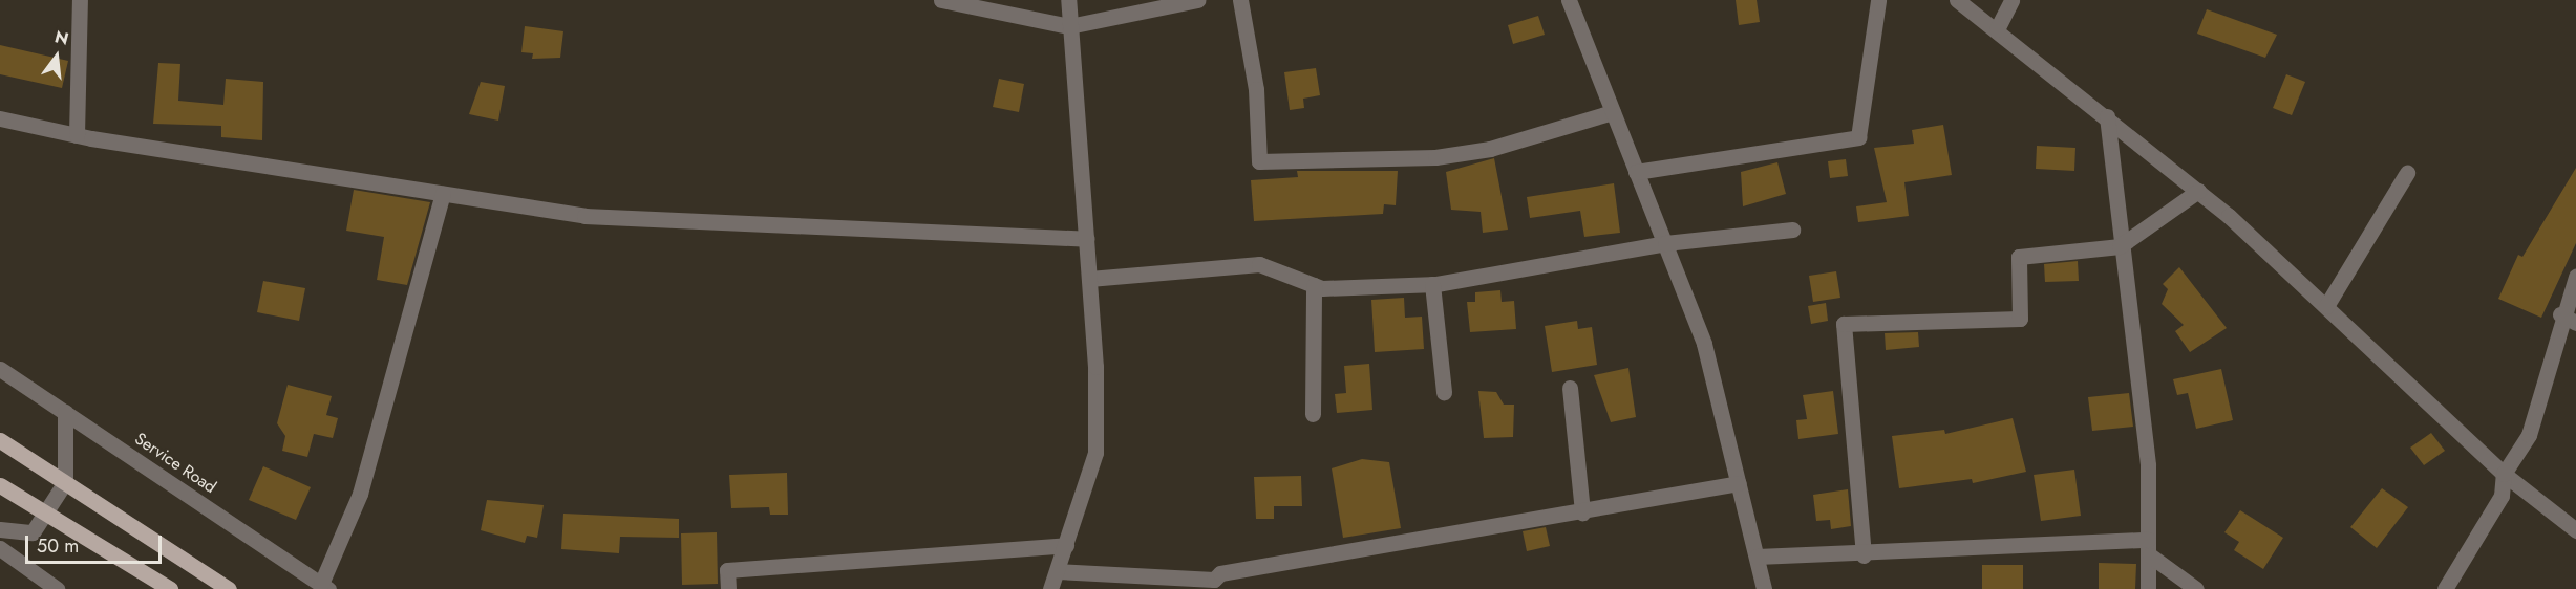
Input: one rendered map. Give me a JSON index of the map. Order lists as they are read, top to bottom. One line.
{"streets":{"street":["Service Road"]},"scale_bar":"50 m","north":"top"}
